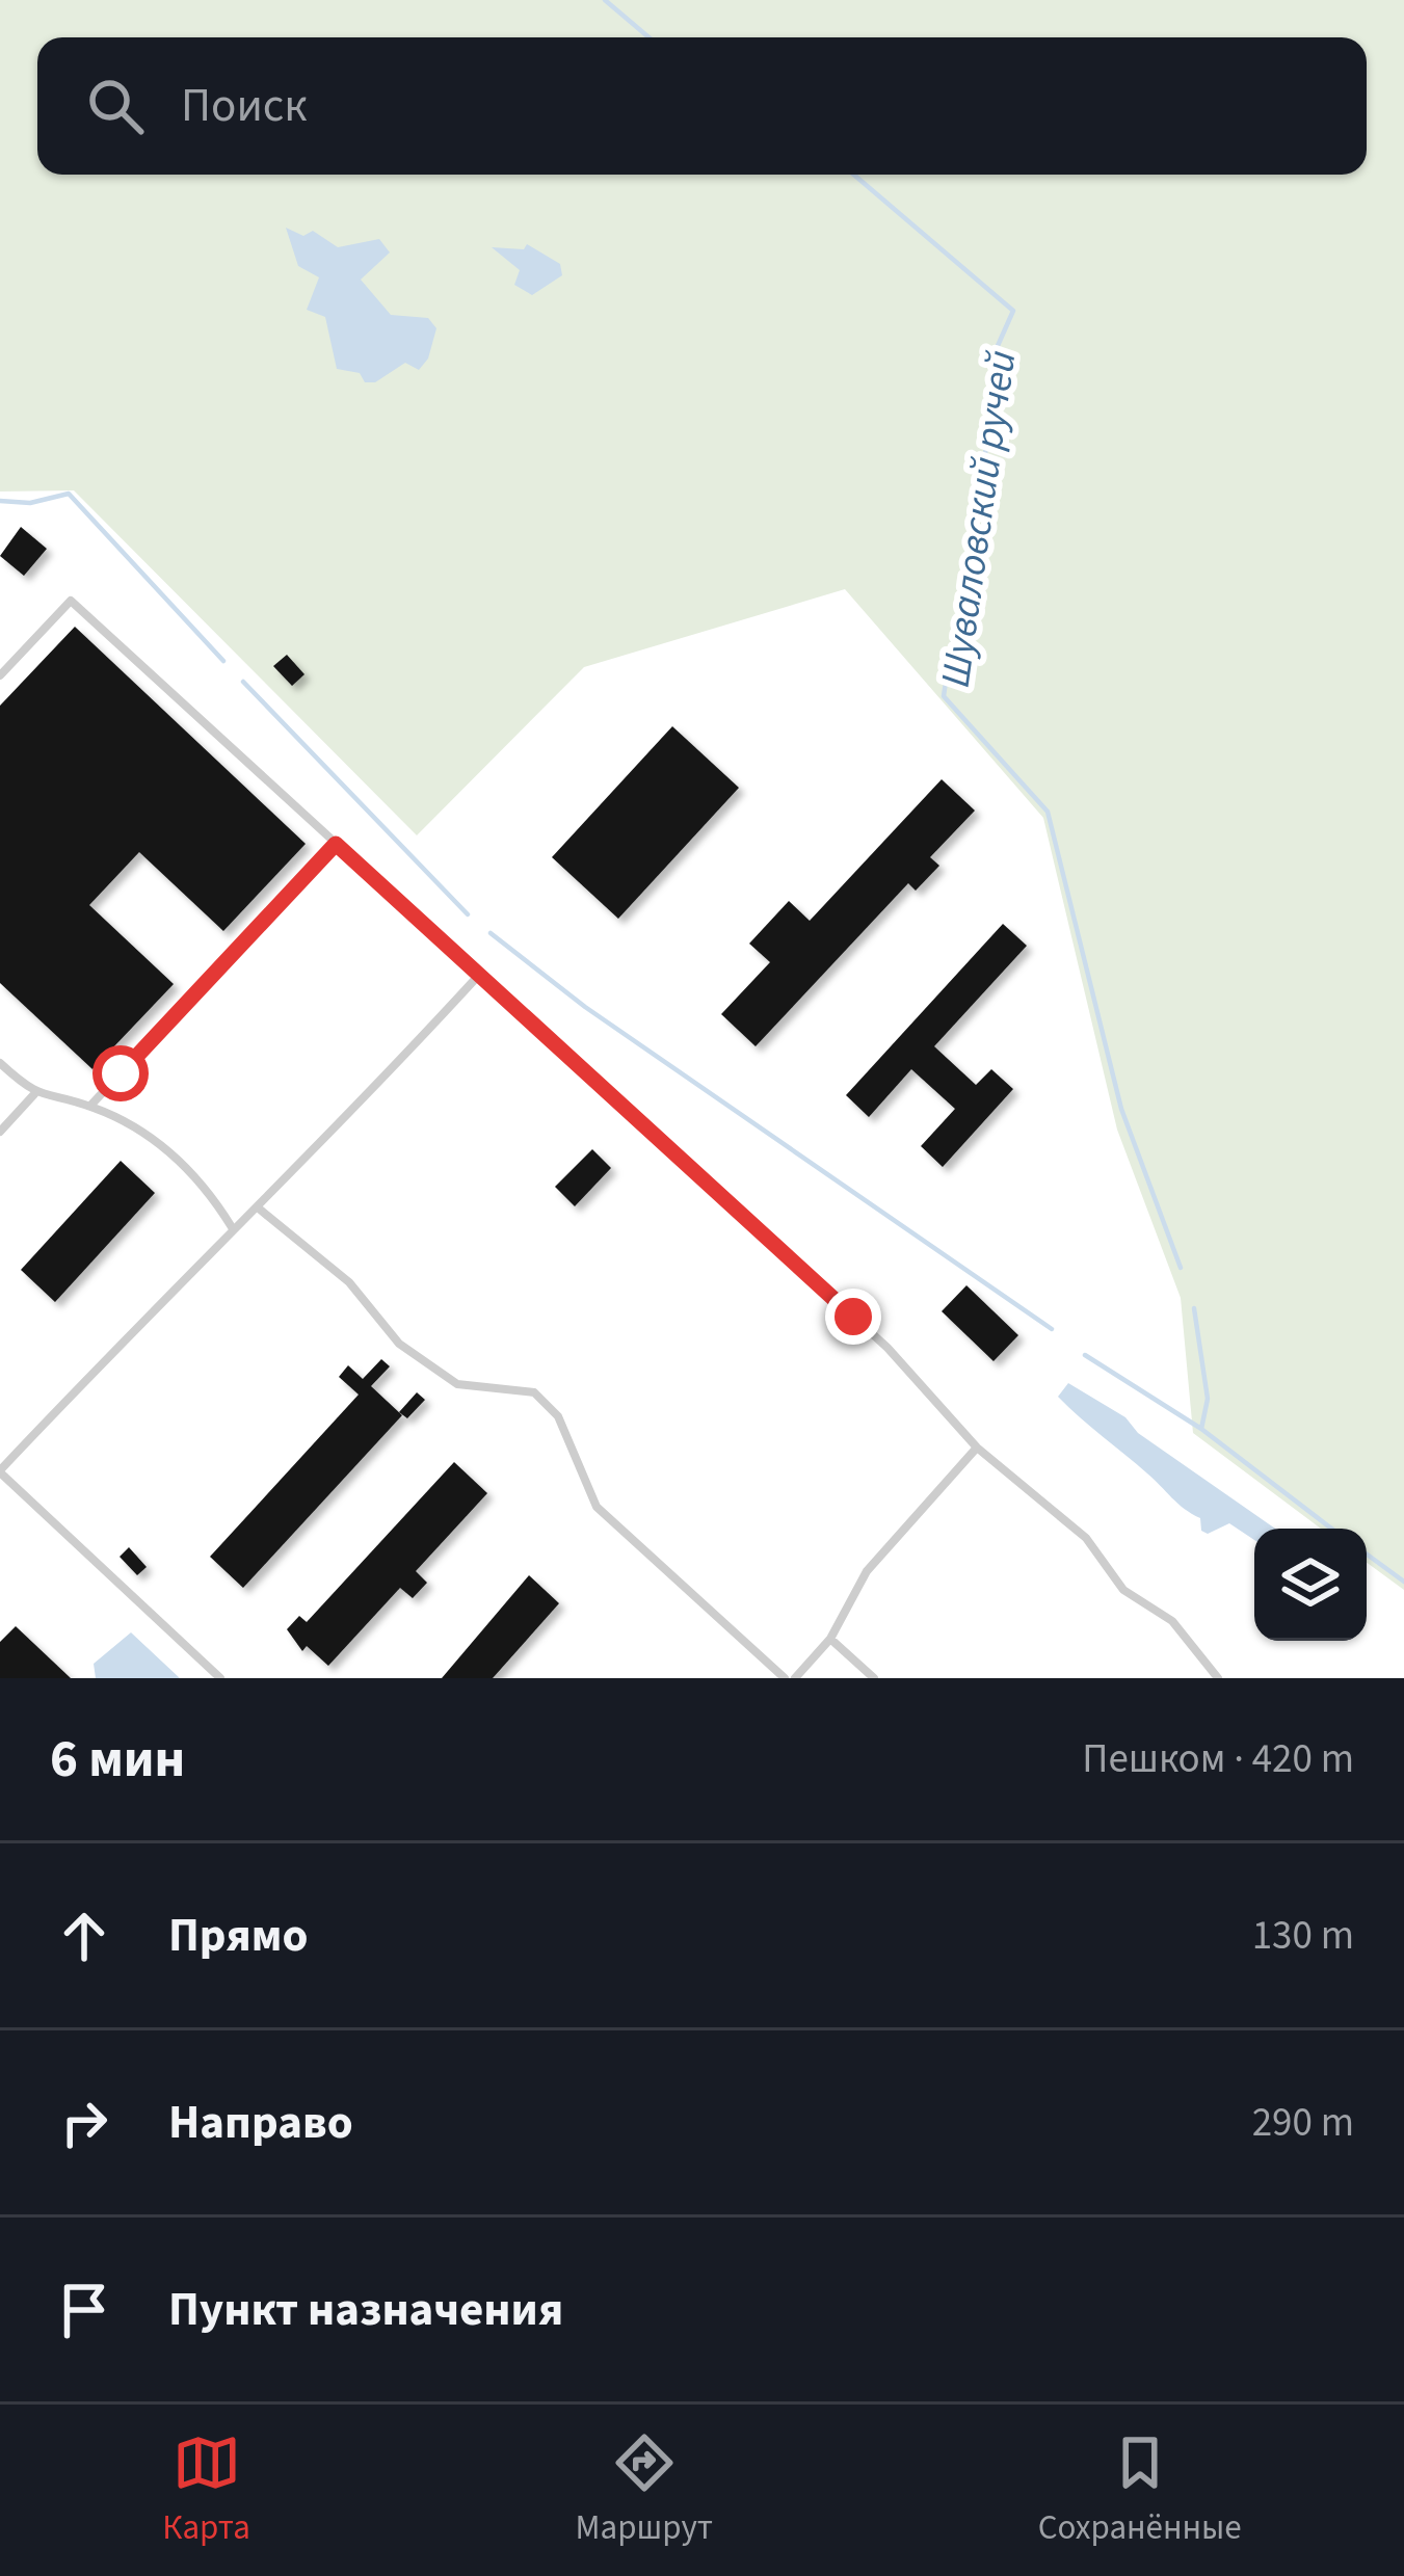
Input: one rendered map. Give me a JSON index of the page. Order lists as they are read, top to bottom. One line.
{"water":["Шуваловский ручей"],"page":{"search":"Поиск","heading":["6 мин","Пешком · 420 m"],"list":[["Прямо","130 m"],["Направо","290 m"],"Пункт назначения"],"nav":["Карта","Маршрут","Сохранённые"]}}
